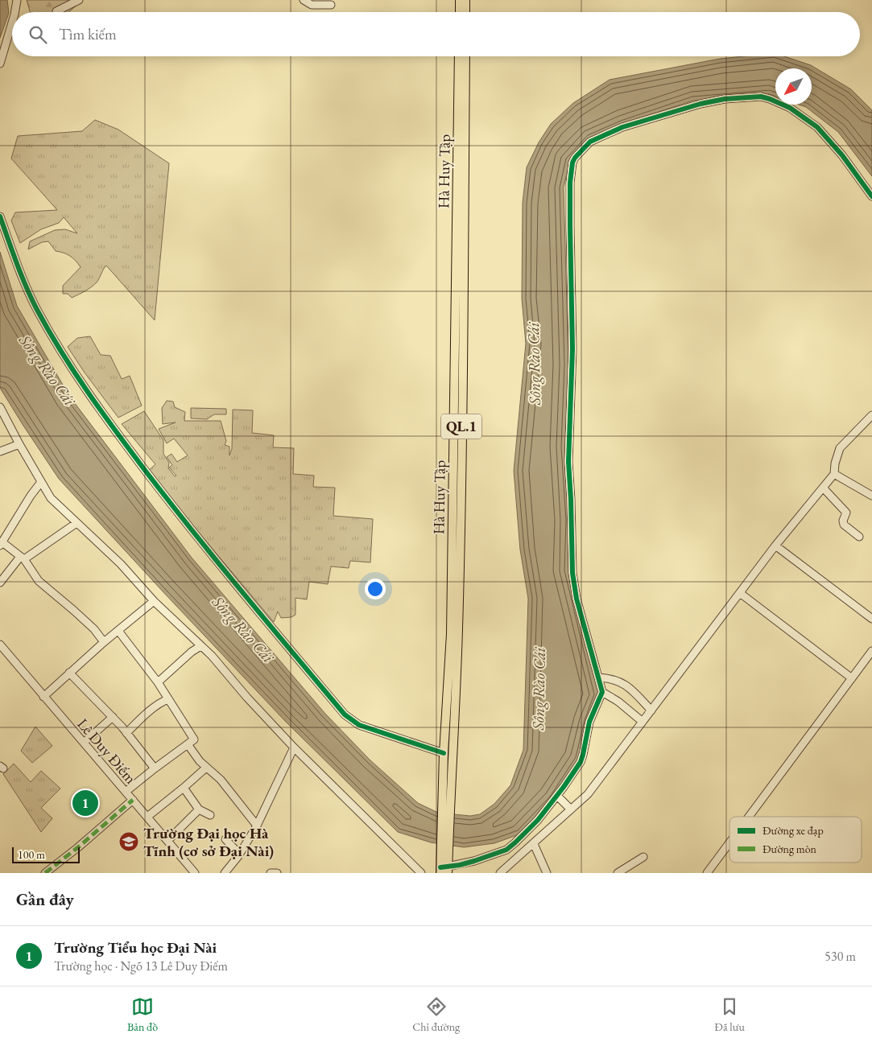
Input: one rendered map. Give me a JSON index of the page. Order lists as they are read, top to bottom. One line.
{"streets":{"main road":["Hà Huy Tập","QL.1"],"street":["Lê Duy Điếm"]},"water":["Sông Rào Cái"],"places":{"school or university":["Trường Đại học Hà Tĩnh (cơ sở Đại Nài)"]},"legend":["Đường xe đạp","Đường mòn"],"scale_bar":"100 m","north":"bottom left","page":{"search":"Tìm kiếm","pins":"1","scale":"100 m","heading":"Gần đây","list":[{"mark":"1","name":"Trường Tiểu học Đại Nài","note":"Trường học · Ngõ 13 Lê Duy Điếm","value":"530 m"}],"nav":["Bản đồ","Chỉ đường","Đã lưu"]}}
